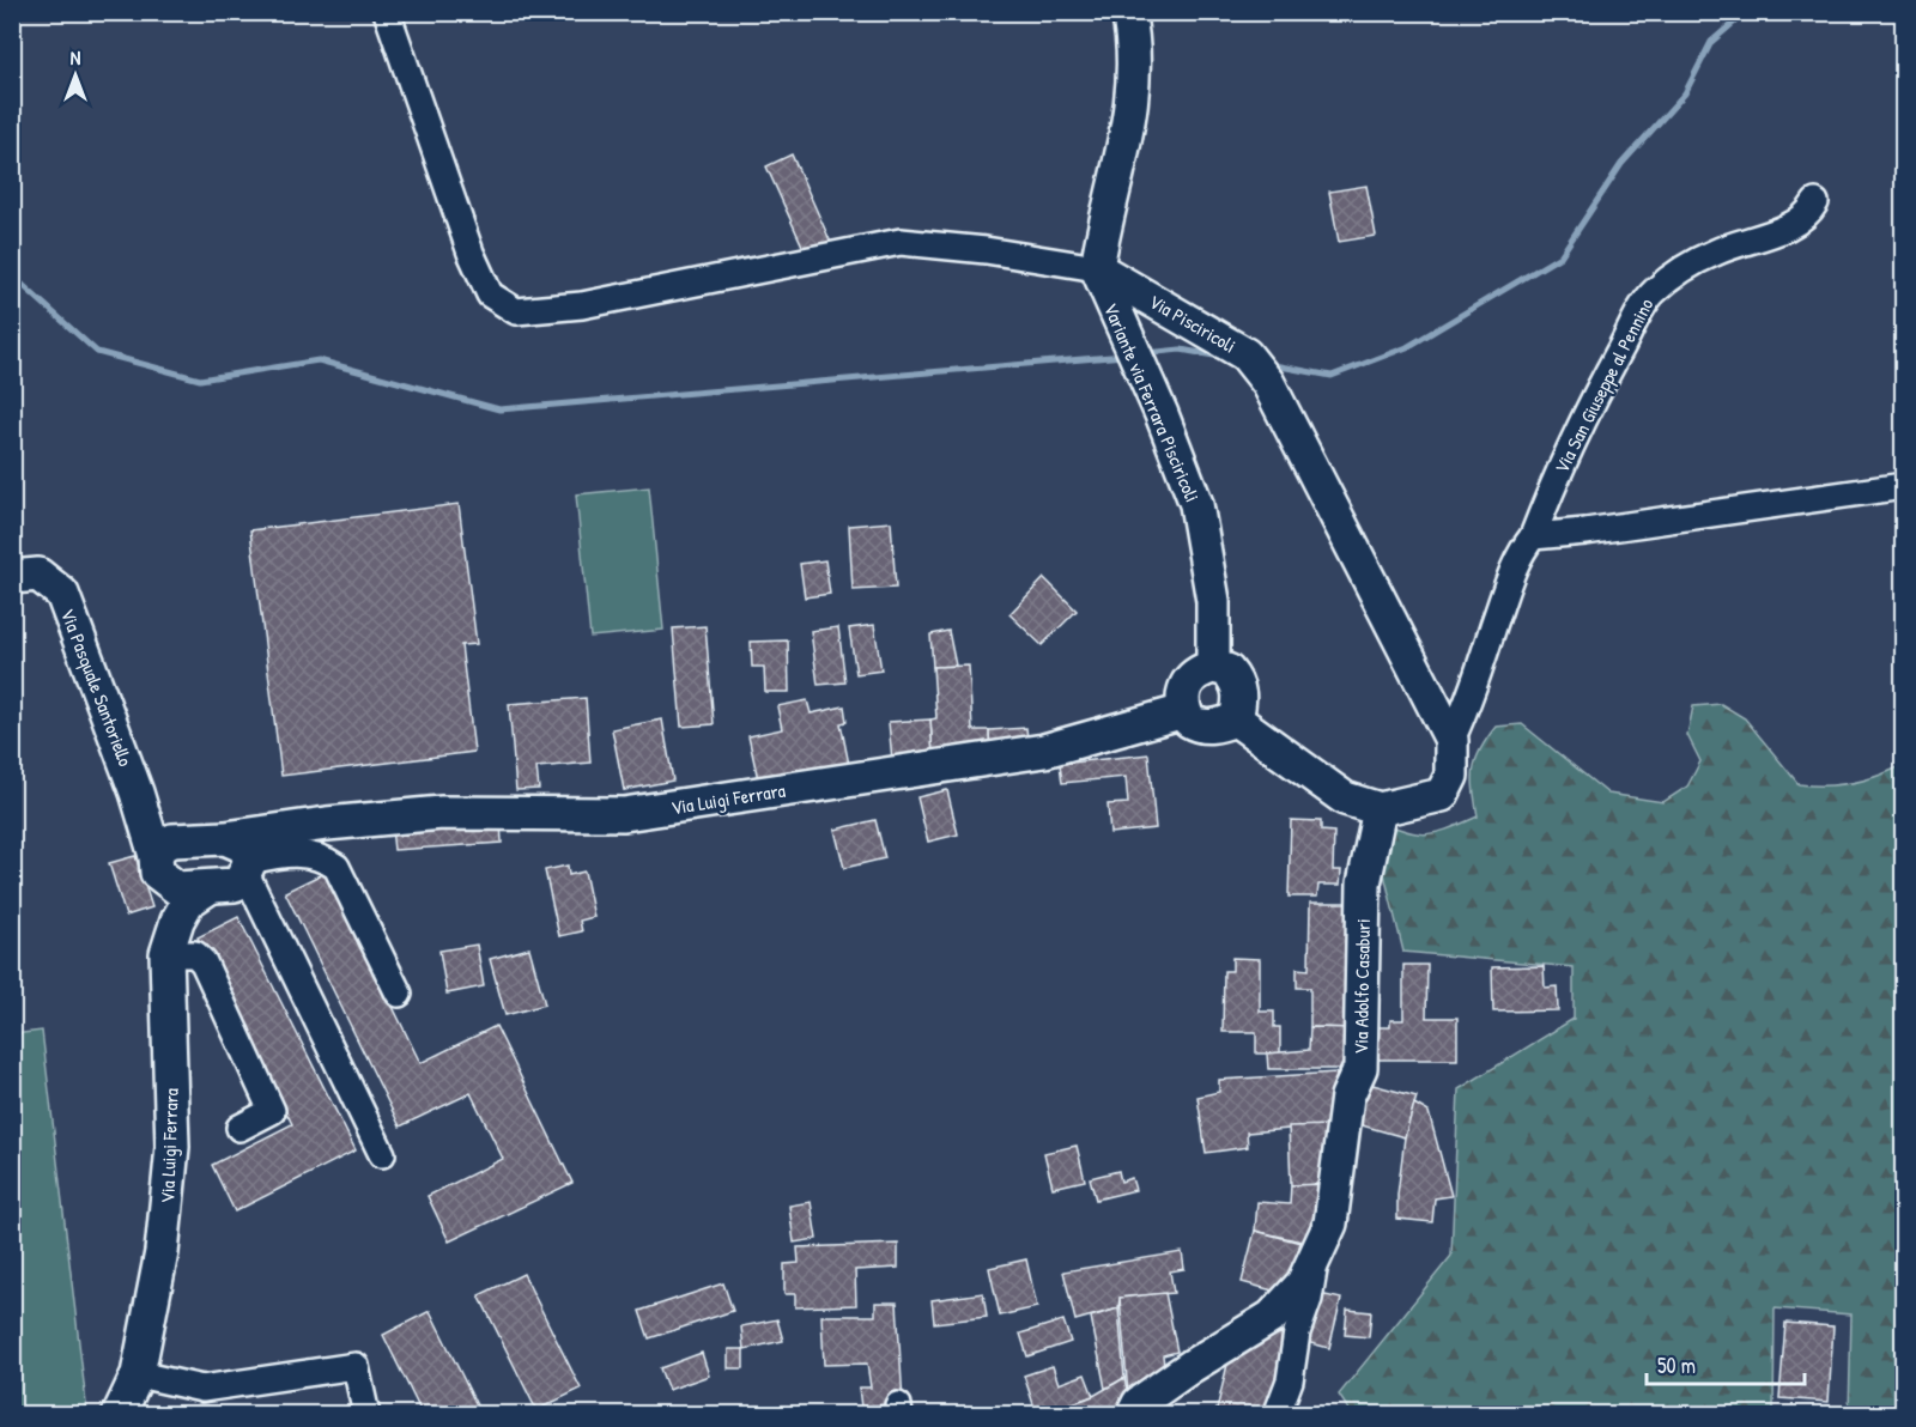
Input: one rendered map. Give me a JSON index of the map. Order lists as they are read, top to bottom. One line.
{"streets":{"street":["Via Pisciricoli","Via San Giuseppe al Pennino","Variante via Ferrara Pisciricoli","Via Pasquale Santoriello","Via Luigi Ferrara","Via Adolfo Casaburi"]},"crossings":[["Via Pisciricoli","Via San Giuseppe al Pennino"],["Via Pisciricoli","Variante via Ferrara Pisciricoli"],["Variante via Ferrara Pisciricoli","Via Luigi Ferrara"],["Via Pasquale Santoriello","Via Luigi Ferrara"]],"scale_bar":"50 m","north":"top"}
